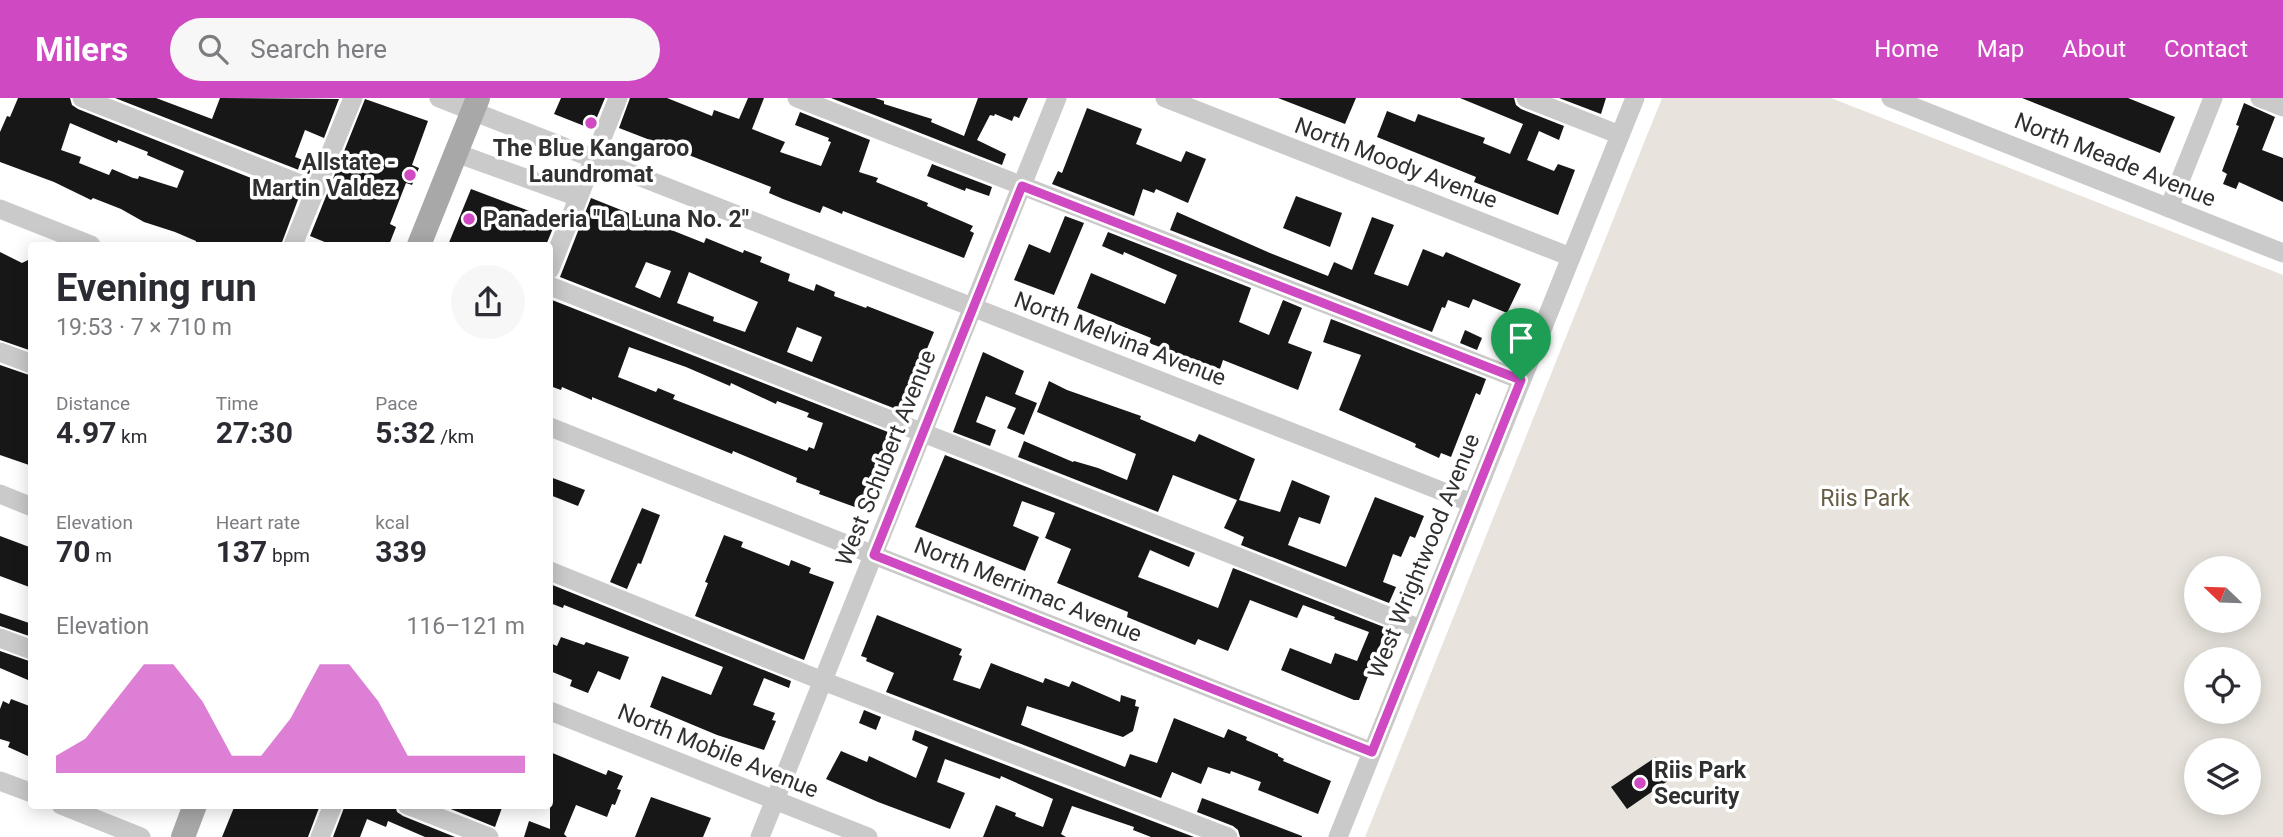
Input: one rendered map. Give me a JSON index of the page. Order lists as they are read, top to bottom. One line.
{"streets":{"street":["North Meade Avenue","North Moody Avenue","North Melvina Avenue","West Schubert Avenue","West Wrightwood Avenue","North Merrimac Avenue","North Mobile Avenue"]},"crossings":[["North Moody Avenue","West Wrightwood Avenue"],["North Melvina Avenue","West Schubert Avenue"],["North Melvina Avenue","West Wrightwood Avenue"],["West Schubert Avenue","North Merrimac Avenue"],["West Schubert Avenue","North Mobile Avenue"],["West Wrightwood Avenue","North Merrimac Avenue"]],"parks":["Riis Park"],"places":["The Blue Kangaroo Laundromat","Allstate - Martin Valdez","Panaderia \"La Luna No. 2\"","Riis Park Security"],"north":"top left","page":{"header":"Milers","search":"Search here","nav":["Home","Map","About","Contact"],"heading":["Evening run","19:53 · 7 × 710 m"],"stats":[["Distance","4.97 km"],["Time","27:30"],["Pace","5:32 /km"],["Elevation","70 m"],["Heart rate","137 bpm"],["kcal","339"]],"chart":["Elevation","116–121 m"]}}
